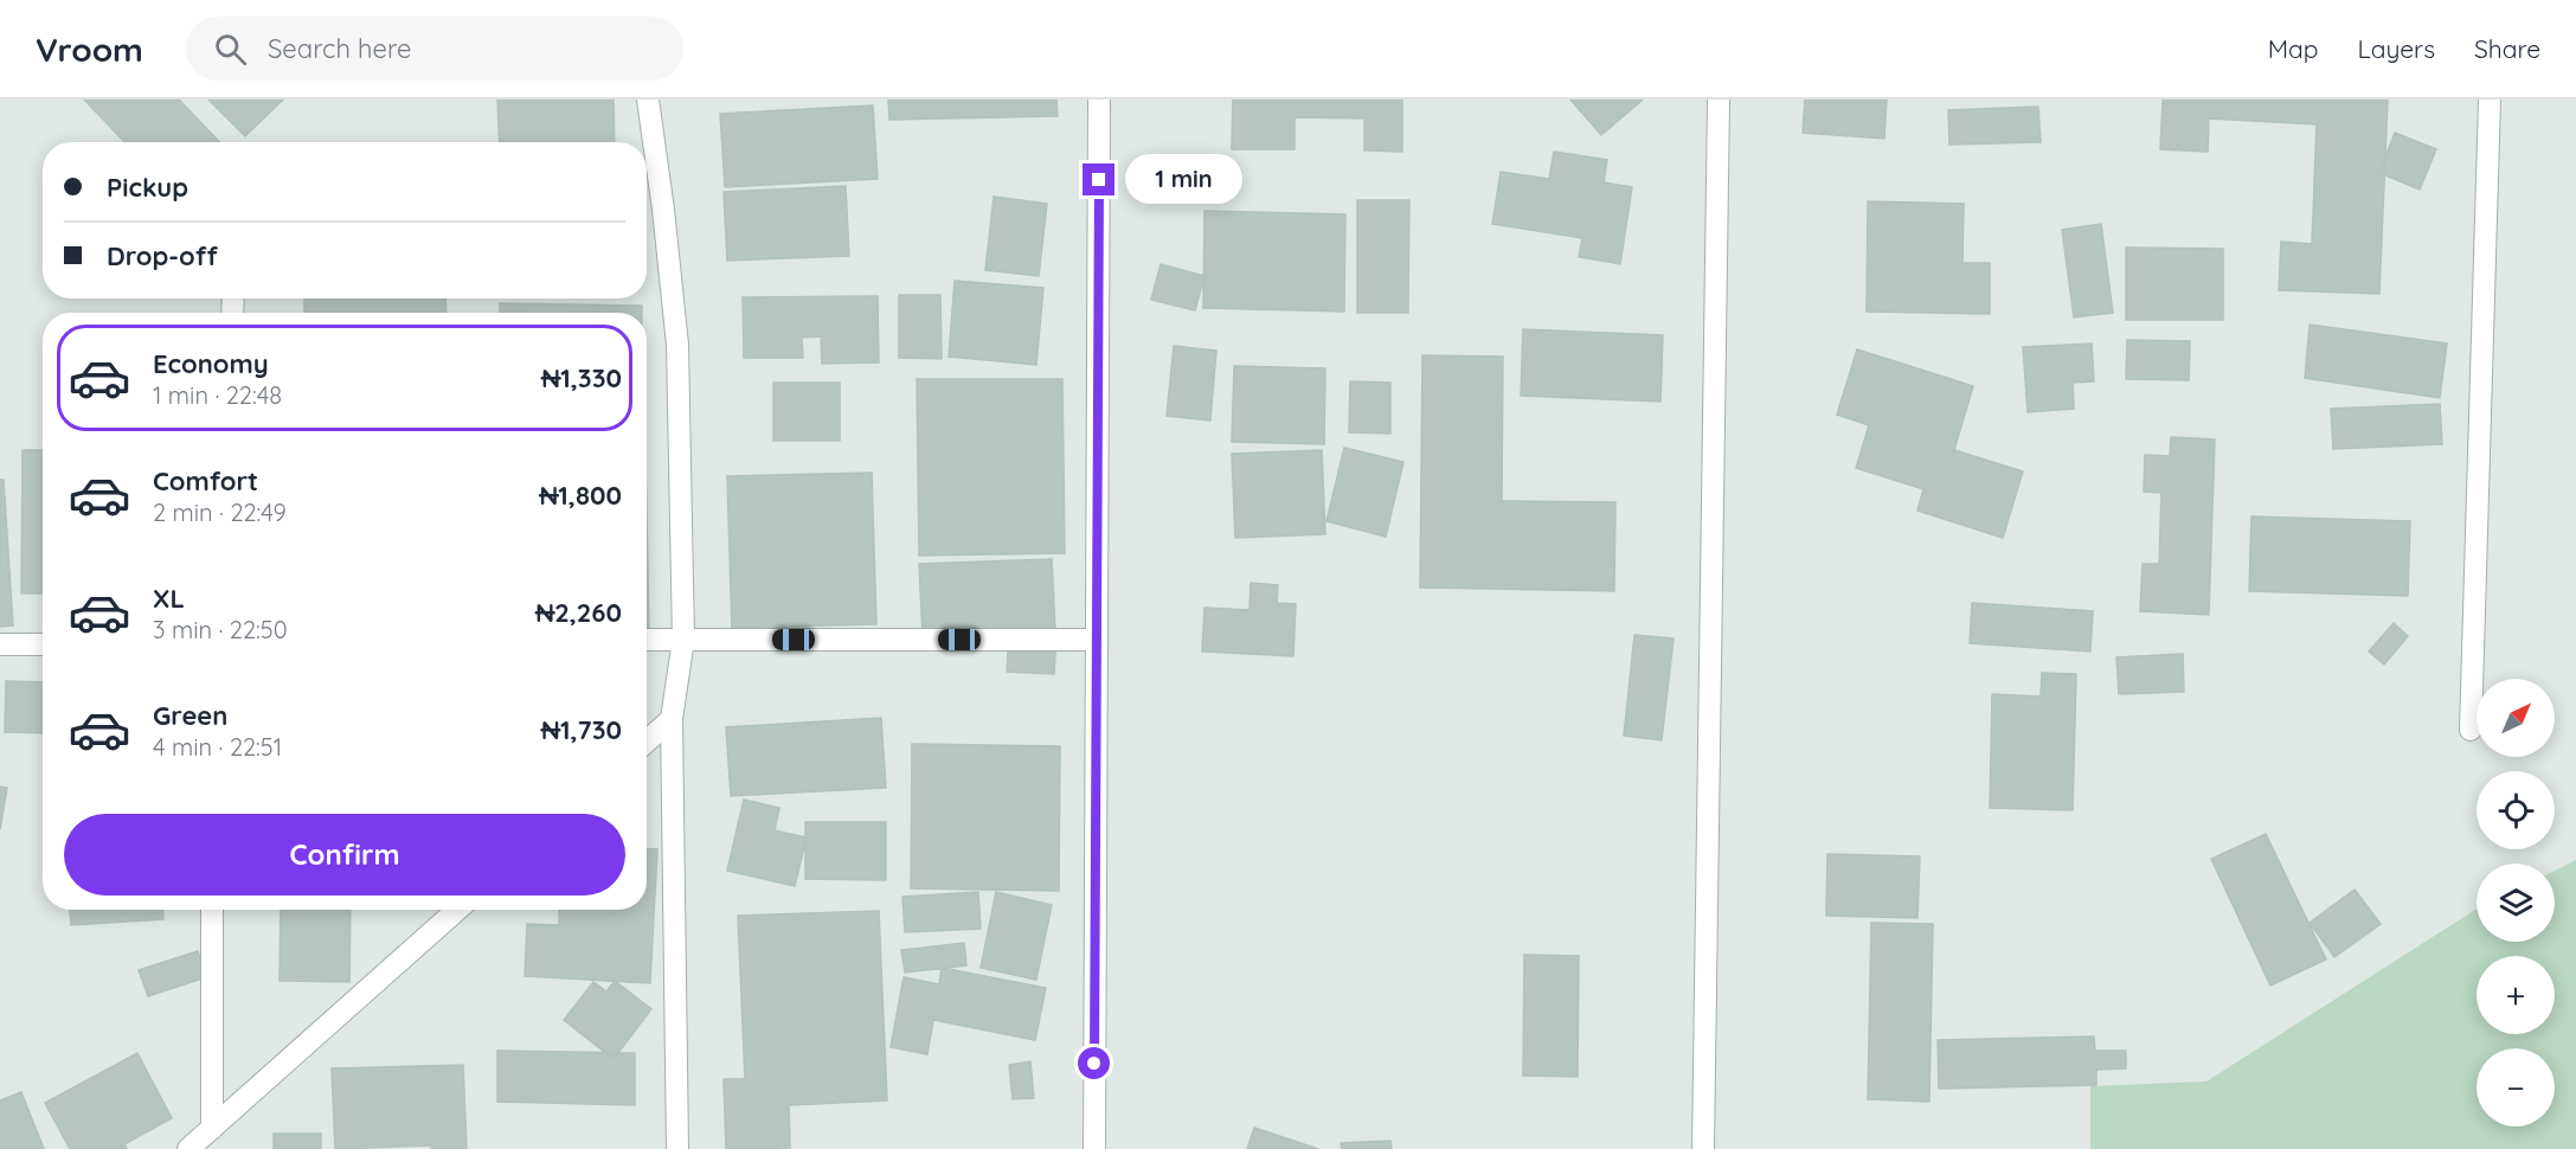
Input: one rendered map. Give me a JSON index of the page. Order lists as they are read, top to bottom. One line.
{"north":"top right","page":{"header":"Vroom","search":"Search here","nav":["Map","Layers","Share"],"banner":["Pickup","Drop-off"],"bubble":"1 min","list":[{"name":"Economy","note":"1 min · 22:48","value":"₦1,330"},{"name":"Comfort","note":"2 min · 22:49","value":"₦1,800"},{"name":"XL","note":"3 min · 22:50","value":"₦2,260"},{"name":"Green","note":"4 min · 22:51","value":"₦1,730"}],"map_buttons":["+","−"],"buttons":"Confirm"}}
